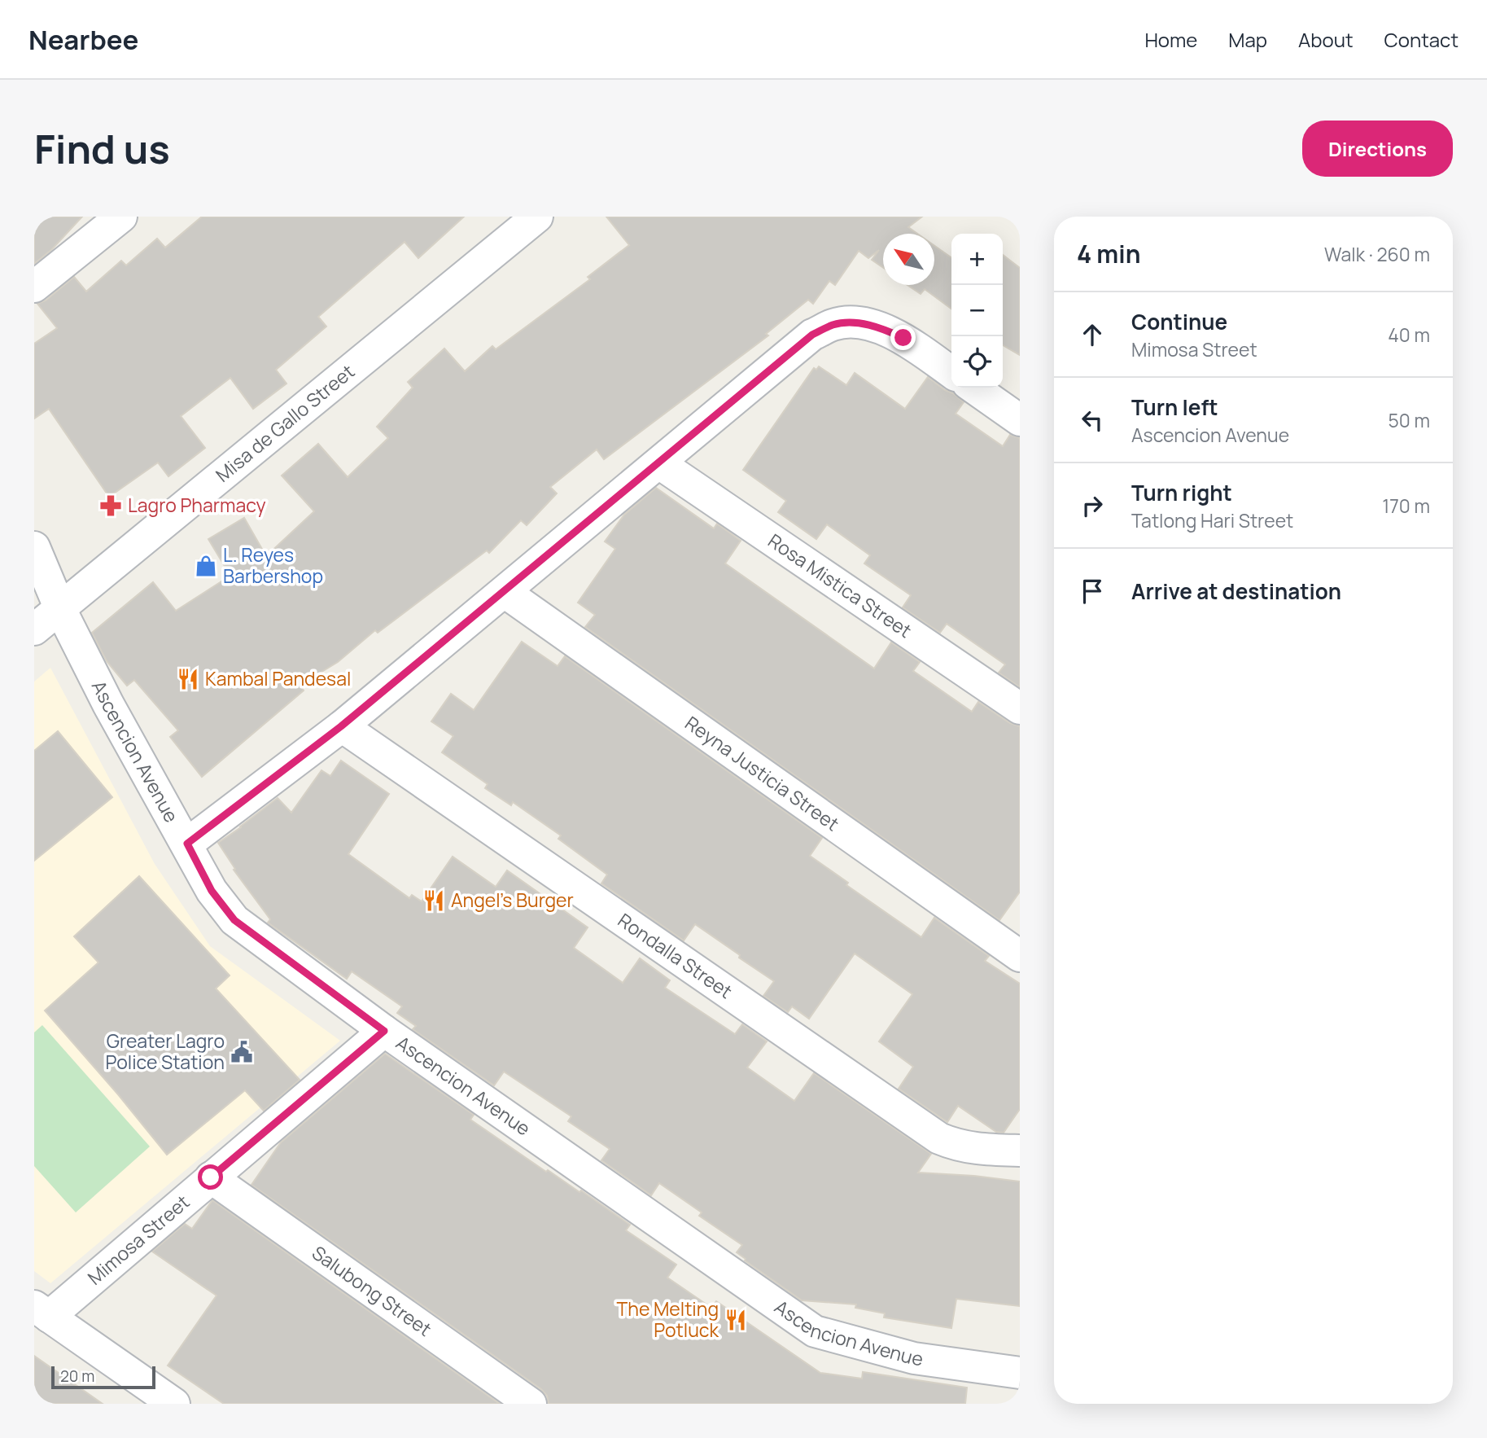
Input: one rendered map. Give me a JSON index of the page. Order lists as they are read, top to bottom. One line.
{"streets":{"street":["Misa de Gallo Street","Rosa Mistica Street","Ascencion Avenue","Reyna Justicia Street","Rondalla Street","Mimosa Street","Salubong Street"]},"crossings":[["Misa de Gallo Street","Ascencion Avenue"],["Ascencion Avenue","Mimosa Street"],["Mimosa Street","Salubong Street"]],"places":{"pharmacy":["Lagro Pharmacy"],"shop":["L. Reyes Barbershop"],"restaurant":["Kambal Pandesal","Angel's Burger","The Melting Potluck"],"public building":["Greater Lagro Police Station"]},"scale_bar":"20 m","north":"top left","page":{"header":"Nearbee","nav":["Home","Map","About","Contact"],"buttons":"Directions","title":"Find us","heading":["4 min","Walk · 260 m"],"map_buttons":["+","−"],"list":[["Continue","Mimosa Street","40 m"],["Turn left","Ascencion Avenue","50 m"],["Turn right","Tatlong Hari Street","170 m"],"Arrive at destination"],"scale":"20 m"}}
